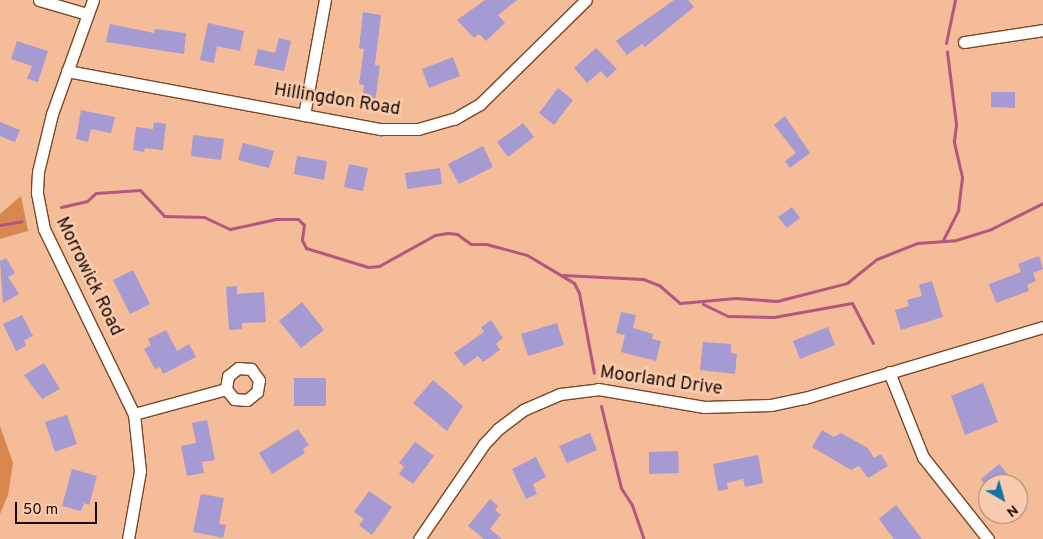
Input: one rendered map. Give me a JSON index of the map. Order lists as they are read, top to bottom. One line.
{"streets":{"street":["Hillingdon Road","Morrowick Road","Moorland Drive"]},"crossings":[["Hillingdon Road","Morrowick Road"]],"scale_bar":"50 m","north":"bottom right"}
